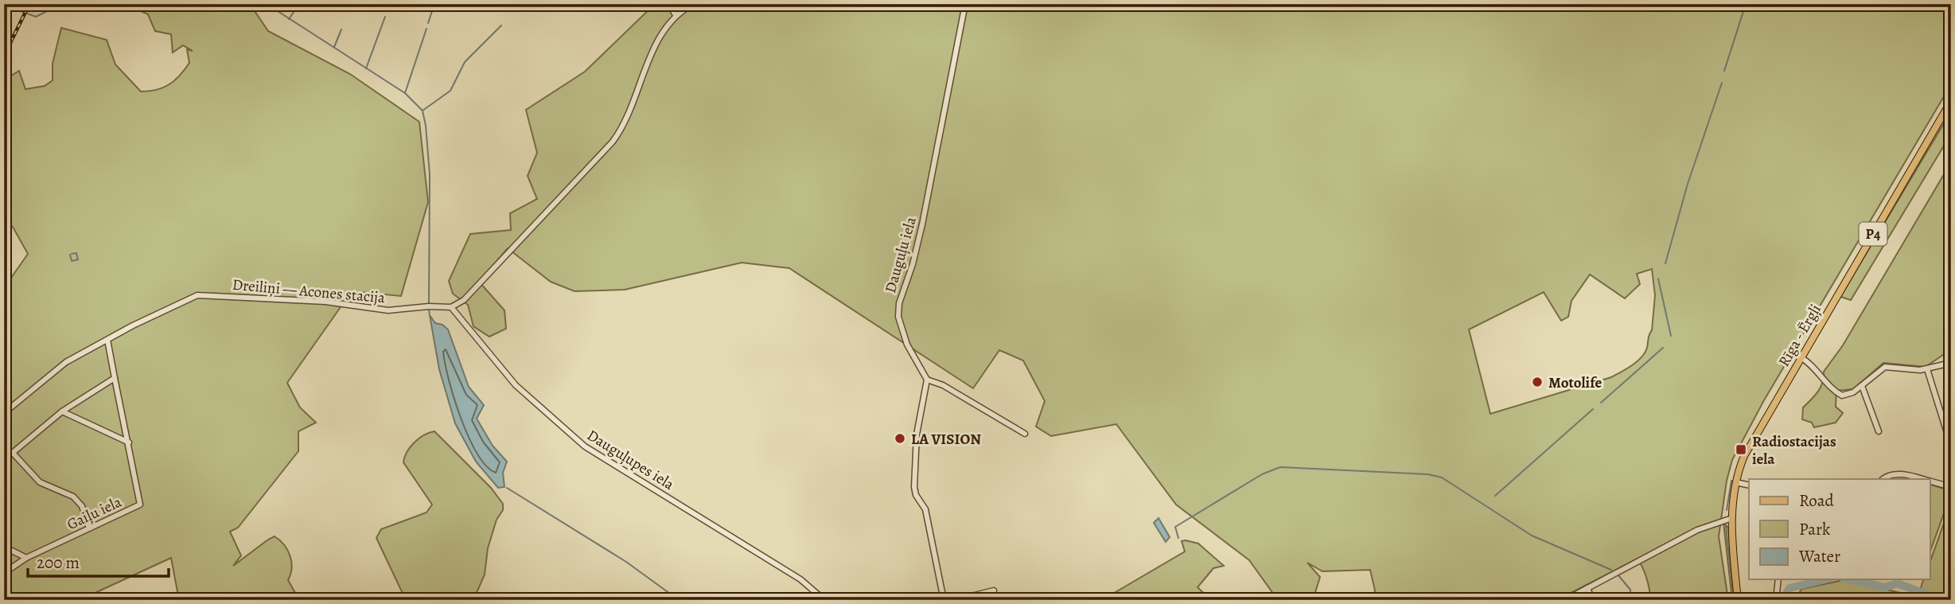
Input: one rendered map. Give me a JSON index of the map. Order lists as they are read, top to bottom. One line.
{"streets":{"main road":["P4","Rīga - Ērgļi"],"street":["Dauguļu iela","Dreiliņi — Acones stacija","Dauguļupes iela","Gaiļu iela"]},"crossings":[["Dreiliņi — Acones stacija","Dauguļupes iela"],["Dreiliņi — Acones stacija","Gaiļu iela"]],"places":{"other":["Motolife","LA VISION"],"transit":["Radiostacijas iela"]},"legend":["Road","Park","Water"],"scale_bar":"200 m"}
